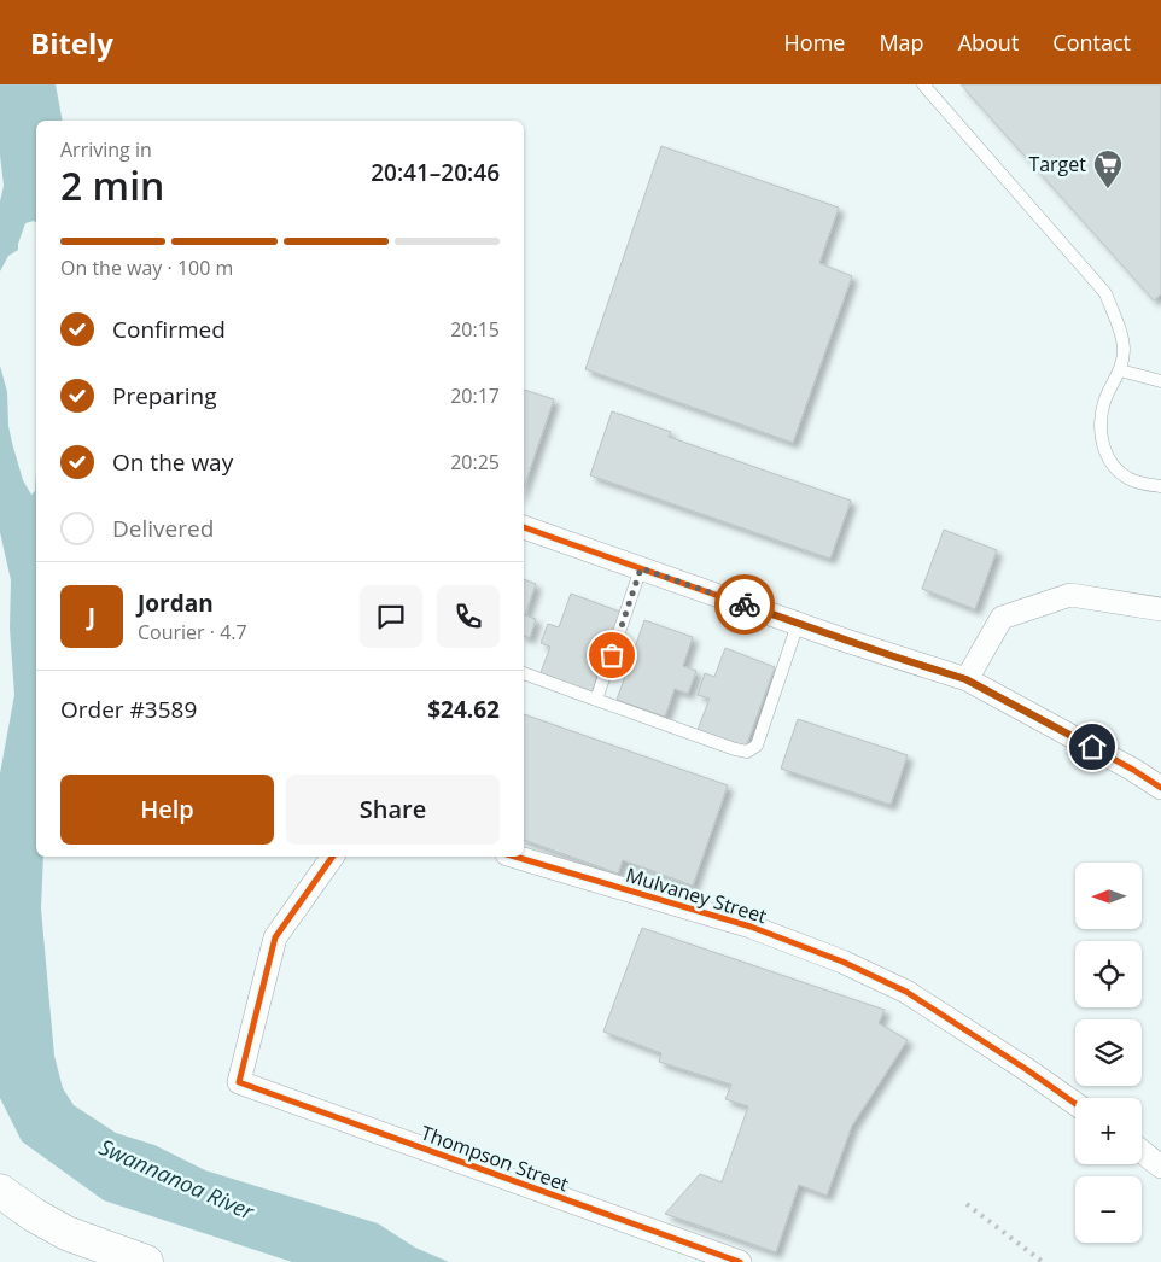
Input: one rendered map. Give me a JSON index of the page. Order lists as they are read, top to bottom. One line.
{"streets":{"street":["Mulvaney Street","Thompson Street"]},"water":["Swannanoa River"],"places":{"supermarket":["Target"]},"north":"left","page":{"header":"Bitely","nav":["Home","Map","About","Contact"],"heading":["2 min","Arriving in","20:41–20:46"],"panel":["Jordan","Courier · 4.7","Order #3589","$24.62"],"bar":"On the way · 100 m","list":[["Confirmed","20:15"],["Preparing","20:17"],["On the way","20:25"],"Delivered"],"round":"J","buttons":["Help","Share"],"map_buttons":["+","−"]}}
